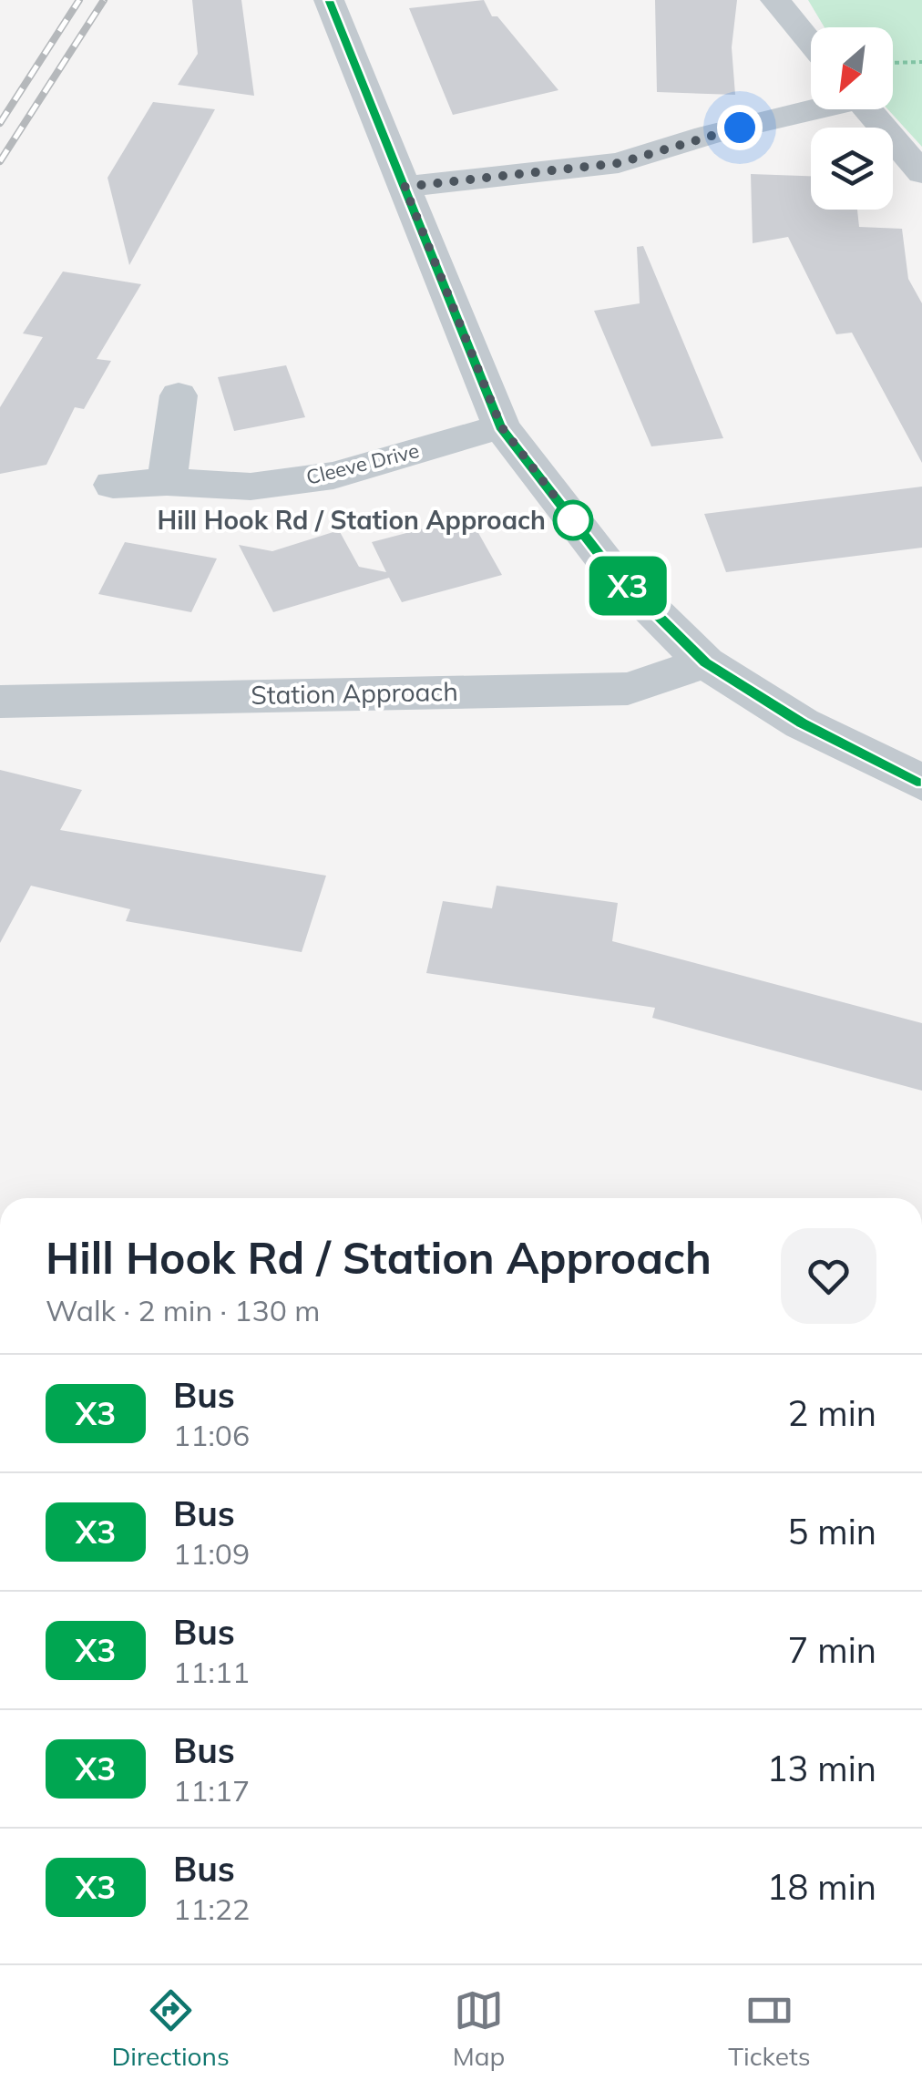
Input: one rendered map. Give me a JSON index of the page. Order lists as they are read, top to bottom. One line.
{"streets":{"street":["Cleeve Drive","Station Approach"]},"places":["Hill Hook Rd / Station Approach"],"lines":["bus line X3"],"north":"bottom left","page":{"on_map":"X3","heading":["Hill Hook Rd / Station Approach","Walk · 2 min · 130 m"],"list":[{"mark":"X3","name":"Bus","note":"11:06","value":"2 min"},{"mark":"X3","name":"Bus","note":"11:09","value":"5 min"},{"mark":"X3","name":"Bus","note":"11:11","value":"7 min"},{"mark":"X3","name":"Bus","note":"11:17","value":"13 min"},{"mark":"X3","name":"Bus","note":"11:22","value":"18 min"}],"tabs":["Directions","Map","Tickets"]}}
